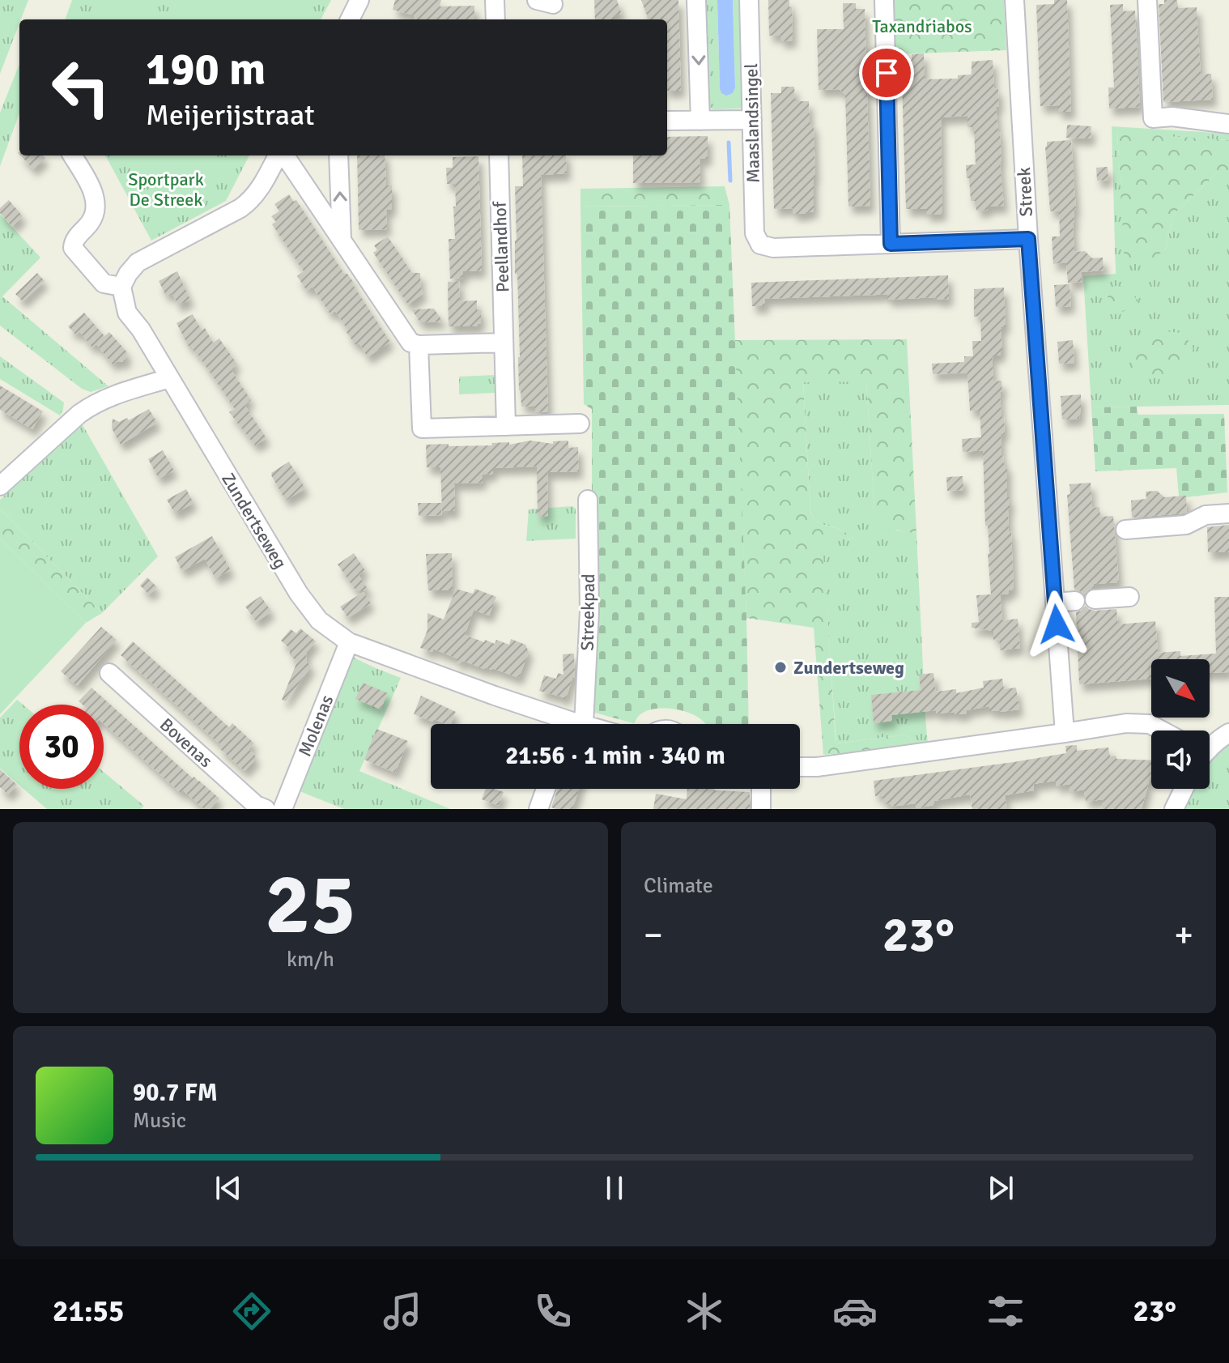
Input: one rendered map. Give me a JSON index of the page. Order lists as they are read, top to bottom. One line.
{"streets":{"street":["Maaslandsingel","Streek","Peellandhof","Zundertseweg","Streekpad","Molenas","Bovenas"]},"crossings":[["Zundertseweg","Molenas"]],"parks":["Taxandriabos","Sportpark De Streek"],"places":["Zundertseweg"],"north":"bottom right","page":{"turn":["190 m","Meijerijstraat"],"limit":"30","trip":"21:56 · 1 min · 340 m","tile":[["25","km/h"],"Climate"],"heat":["−","23°","+"],"song":["90.7 FM","Music"],"tabs":["21:55","23°"]}}
